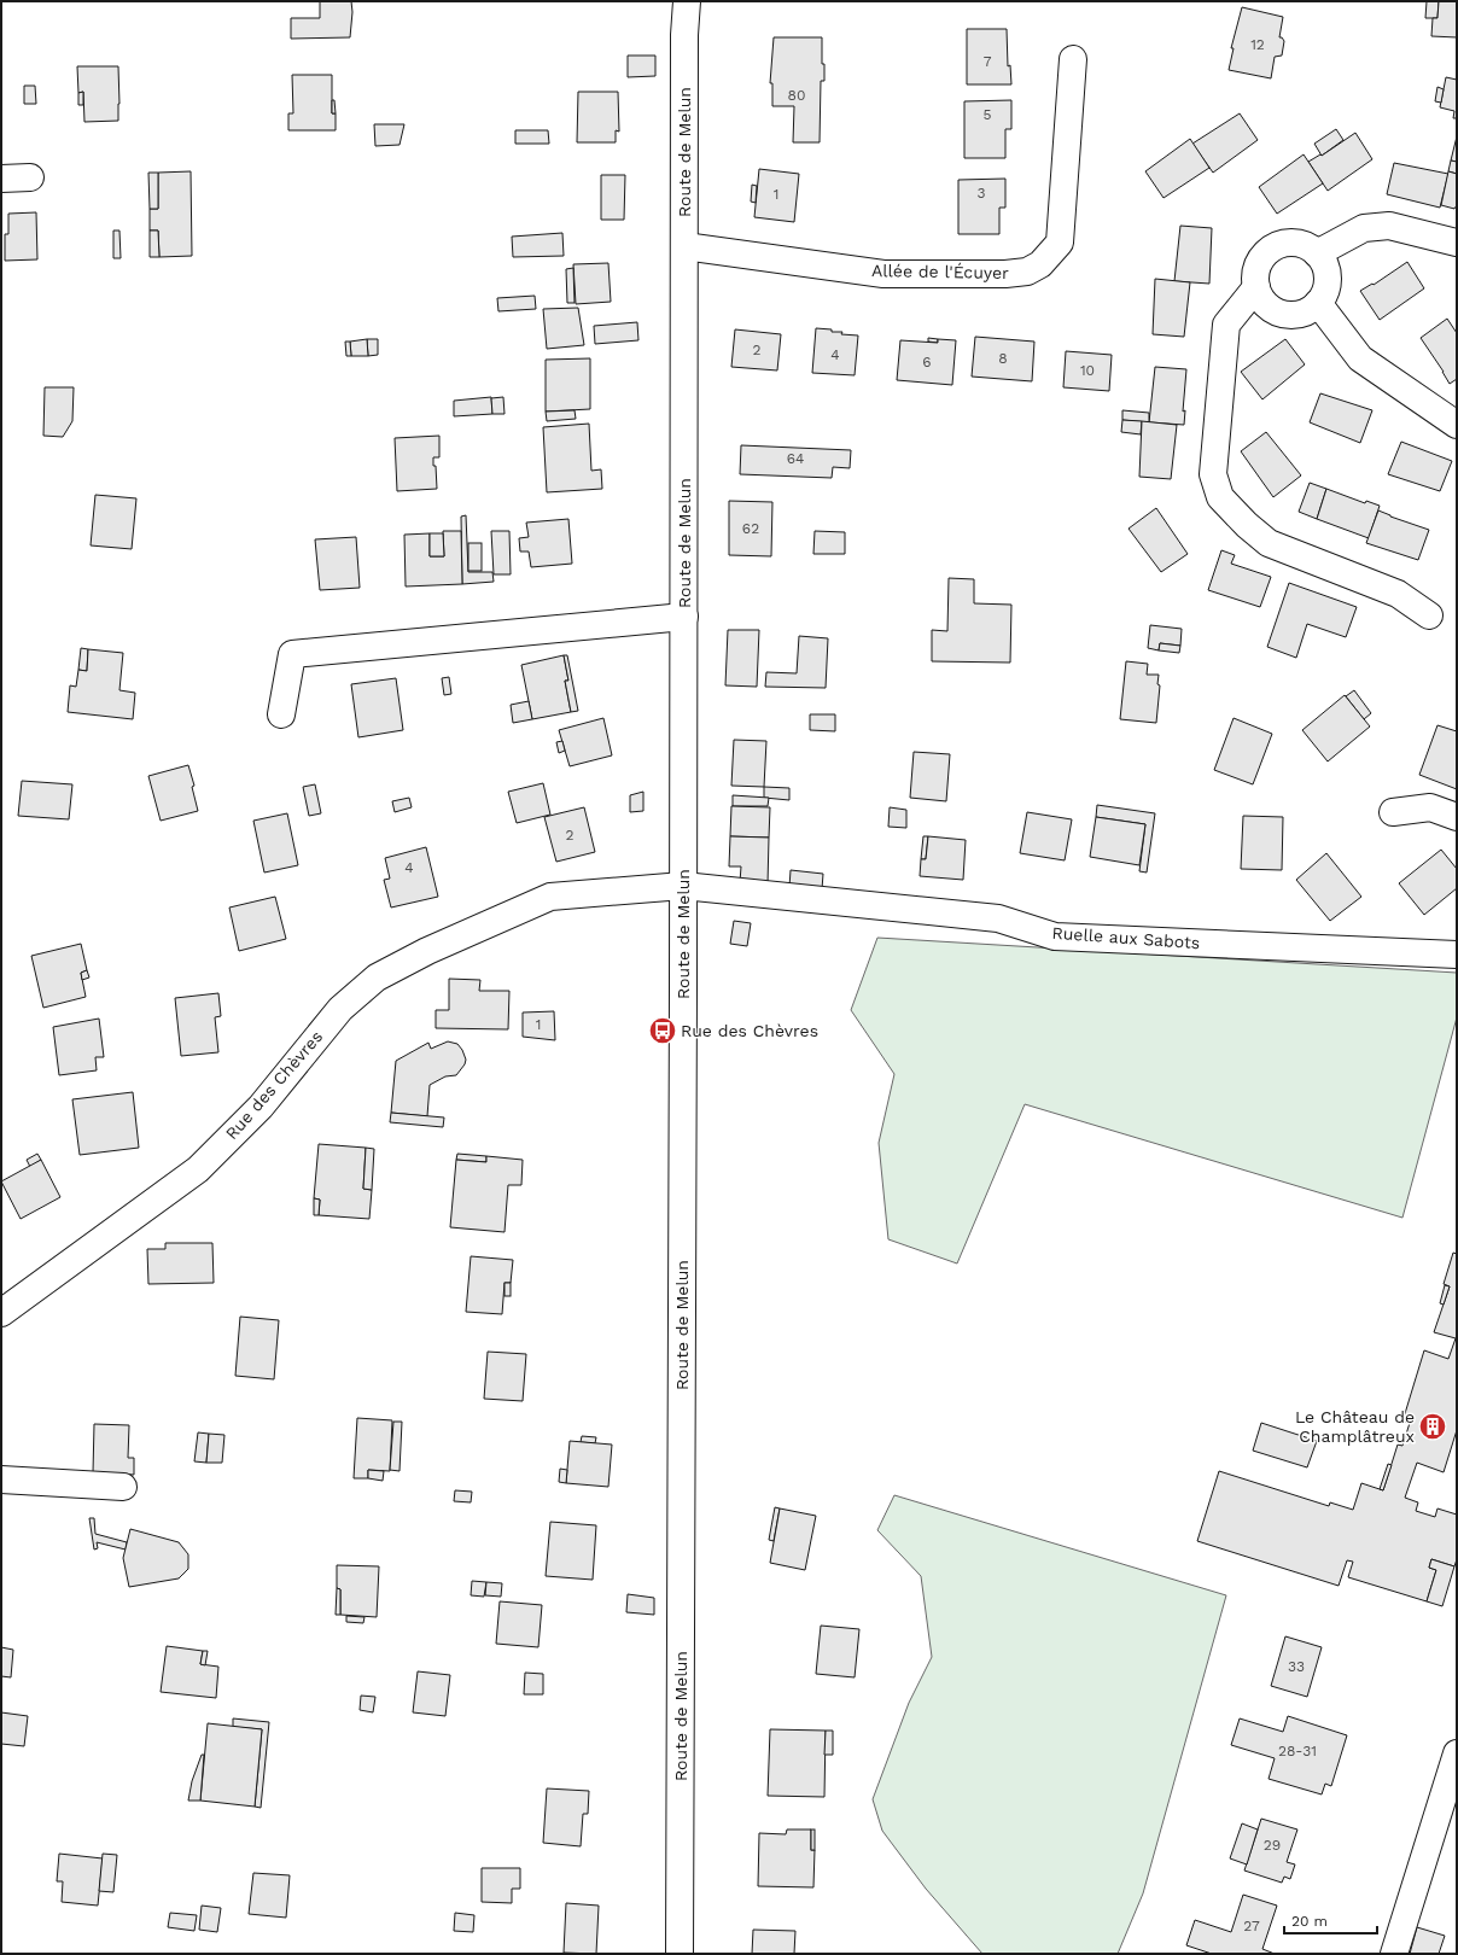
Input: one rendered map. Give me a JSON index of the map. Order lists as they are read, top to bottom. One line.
{"streets":{"street":["Route de Melun","Allée de l'Écuyer","Ruelle aux Sabots","Rue des Chèvres"]},"crossings":[["Route de Melun","Allée de l'Écuyer"],["Route de Melun","Ruelle aux Sabots"],["Route de Melun","Rue des Chèvres"],["Ruelle aux Sabots","Rue des Chèvres"]],"places":{"bus stop":["Rue des Chèvres"],"building":["Le Château de Champlâtreux"]},"house_numbers":["12","7","80","5","3","1","2","4","8","6","10","64","62","2","4","1","33","28-31","29","27"],"scale_bar":"20 m"}
